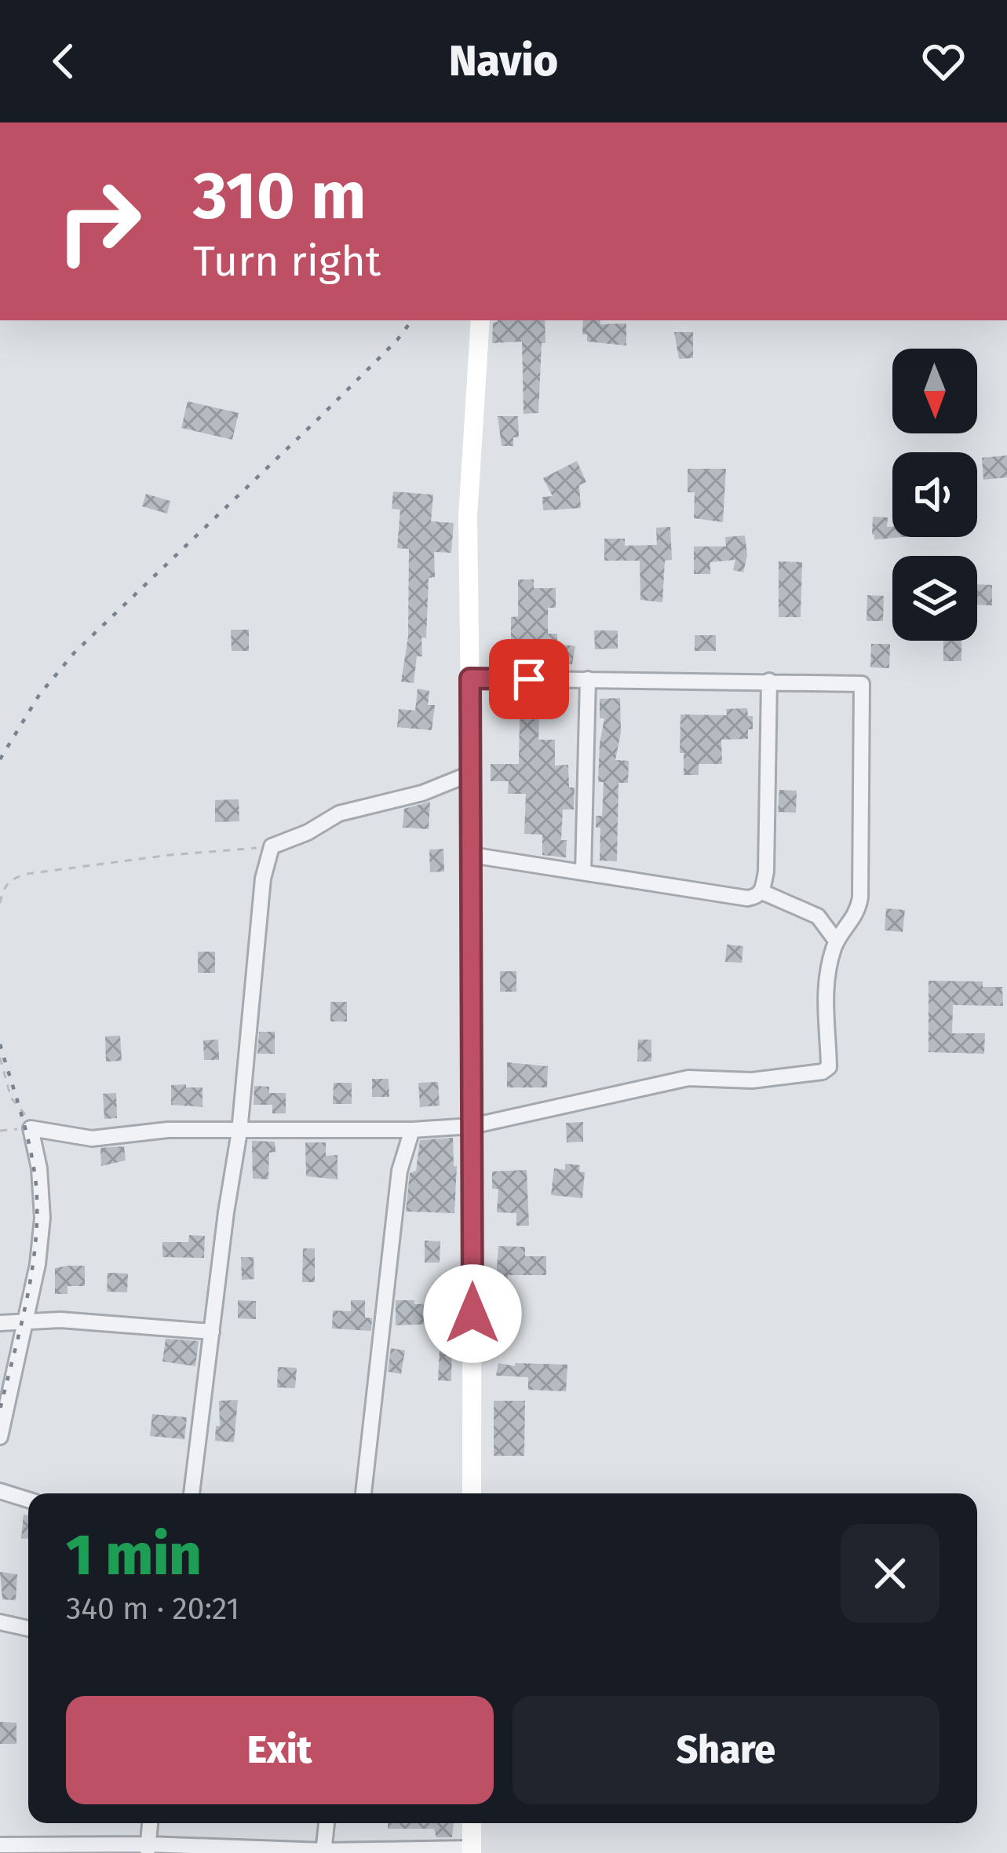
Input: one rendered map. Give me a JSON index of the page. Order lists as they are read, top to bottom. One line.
{"north":"bottom","page":{"header":"Navio","turn":["310 m","Turn right"],"heading":["1 min","340 m · 20:21"],"buttons":["Exit","Share"]}}
